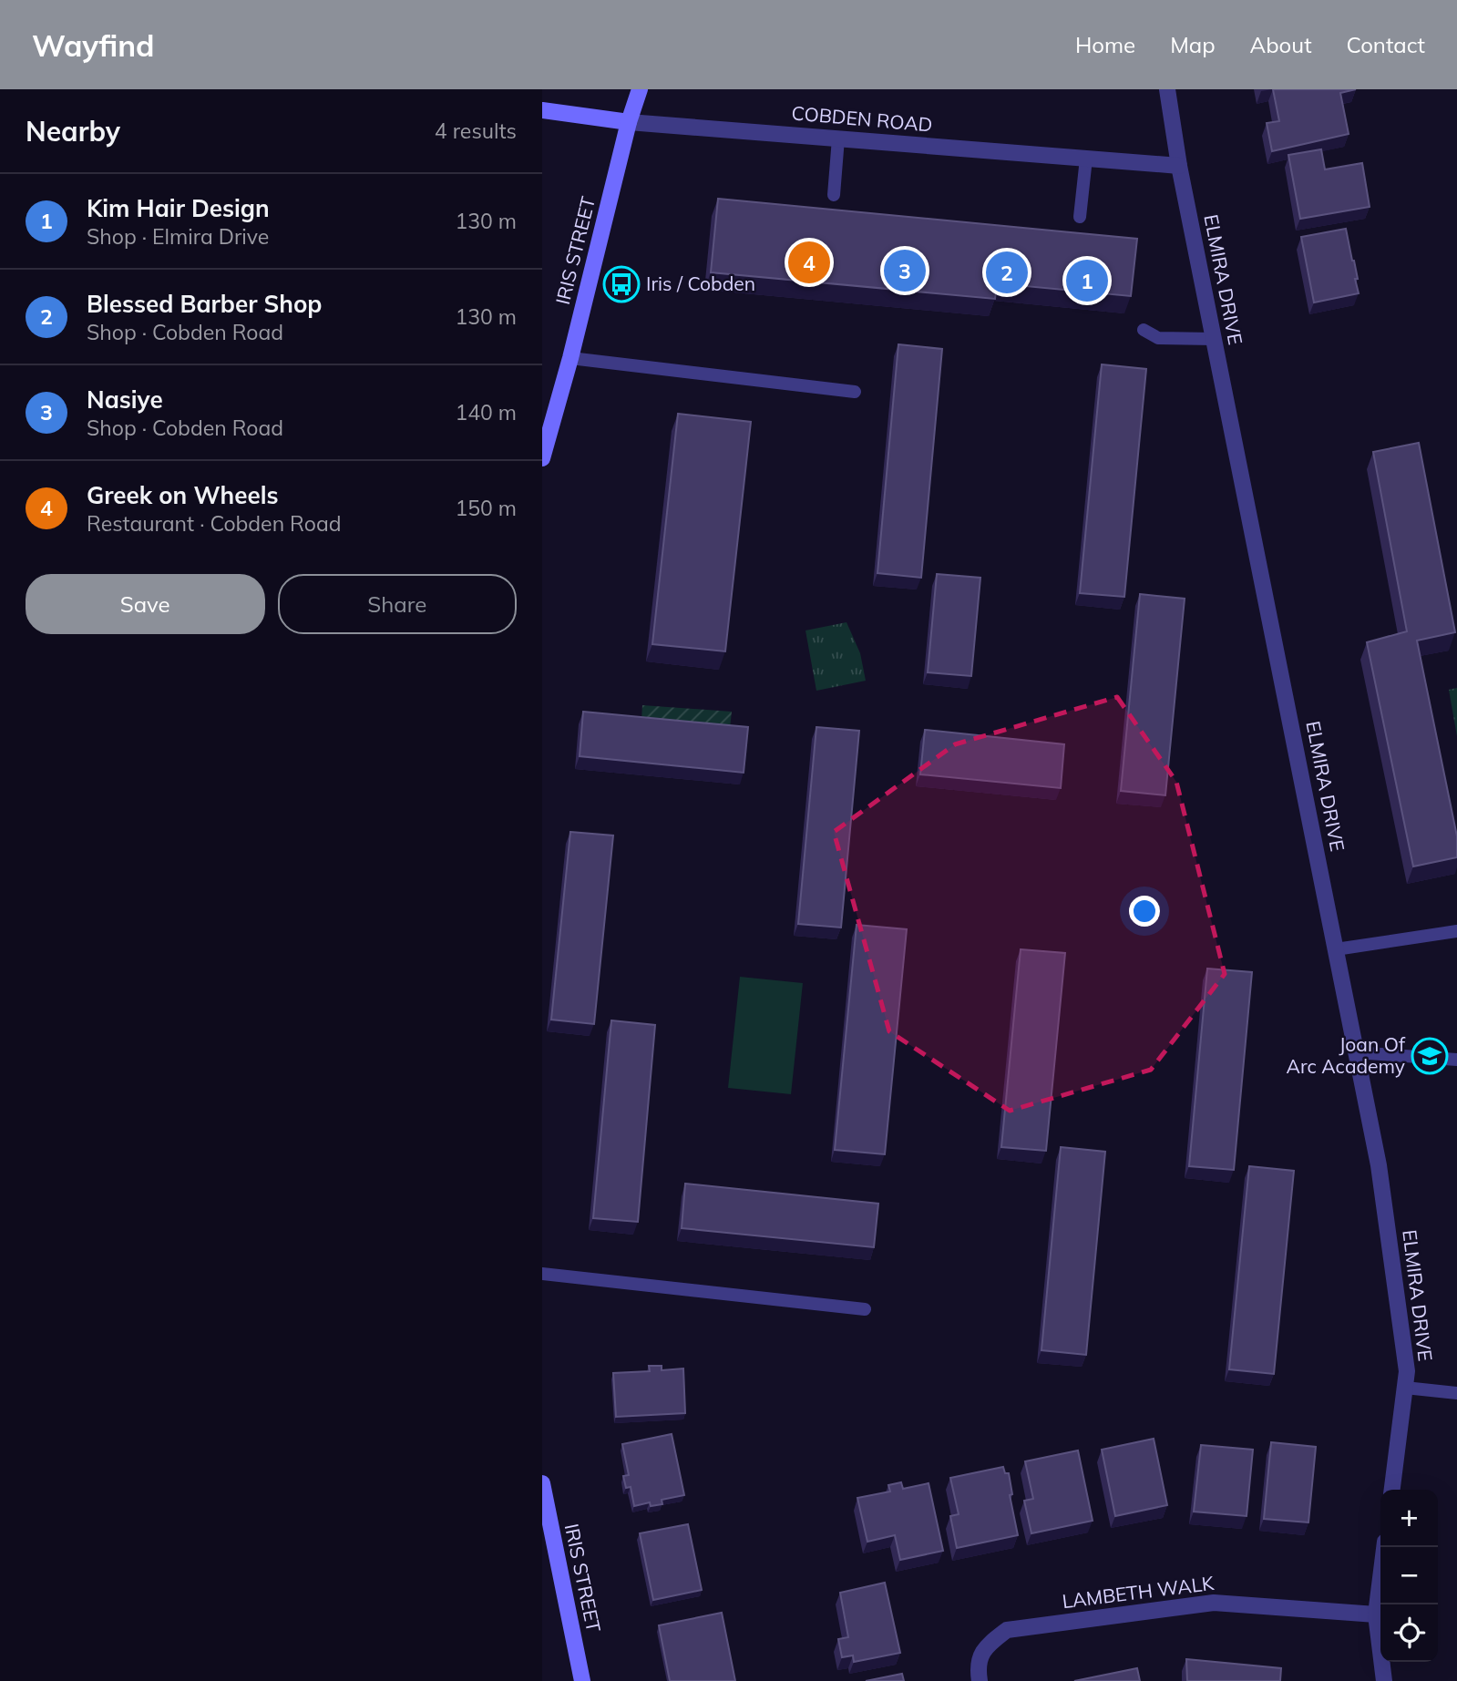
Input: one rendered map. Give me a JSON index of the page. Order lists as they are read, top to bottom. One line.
{"streets":{"street":["COBDEN ROAD","IRIS STREET","ELMIRA DRIVE","LAMBETH WALK"]},"crossings":[["COBDEN ROAD","IRIS STREET"],["COBDEN ROAD","ELMIRA DRIVE"]],"places":{"bus stop":["Iris / Cobden"],"school or university":["Joan Of Arc Academy"]},"page":{"header":"Wayfind","nav":["Home","Map","About","Contact"],"heading":["Nearby","4 results"],"list":[{"mark":"1","name":"Kim Hair Design","note":"Shop · Elmira Drive","value":"130 m"},{"mark":"2","name":"Blessed Barber Shop","note":"Shop · Cobden Road","value":"130 m"},{"mark":"3","name":"Nasiye","note":"Shop · Cobden Road","value":"140 m"},{"mark":"4","name":"Greek on Wheels","note":"Restaurant · Cobden Road","value":"150 m"}],"pins":["4","3","2","1"],"buttons":["Save","Share"],"map_buttons":["+","−"]}}
